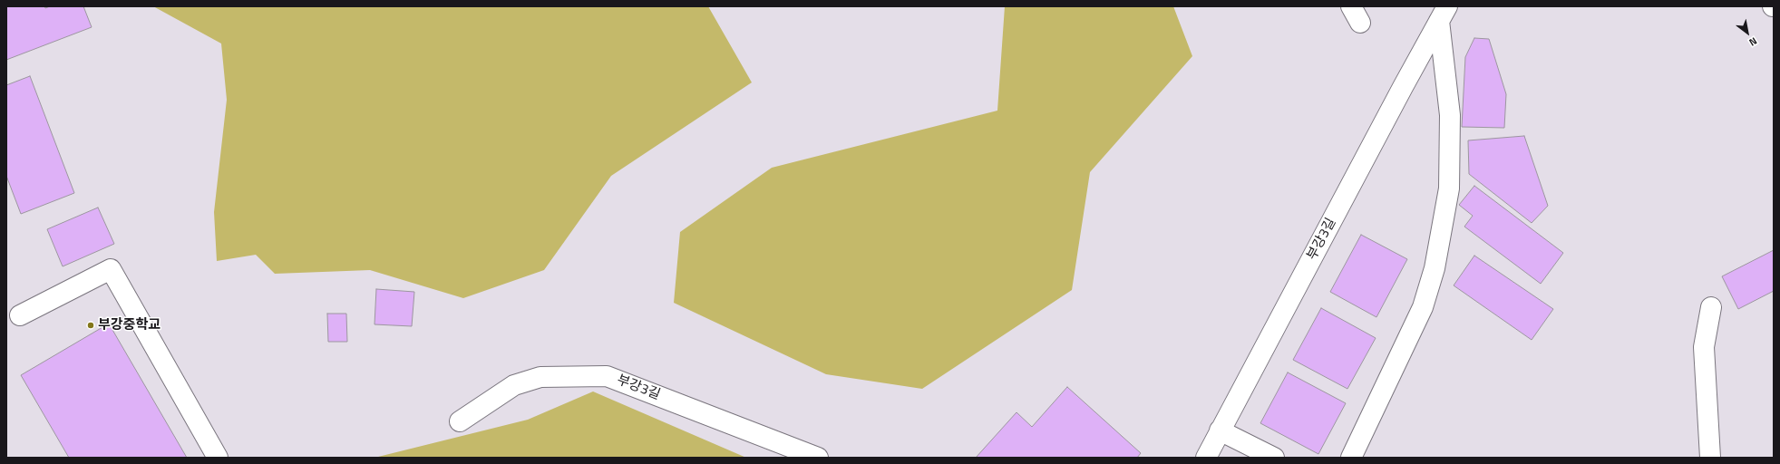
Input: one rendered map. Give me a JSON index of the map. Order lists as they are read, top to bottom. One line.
{"streets":{"street":["부강3길"]},"places":["부강중학교"],"north":"bottom right"}
